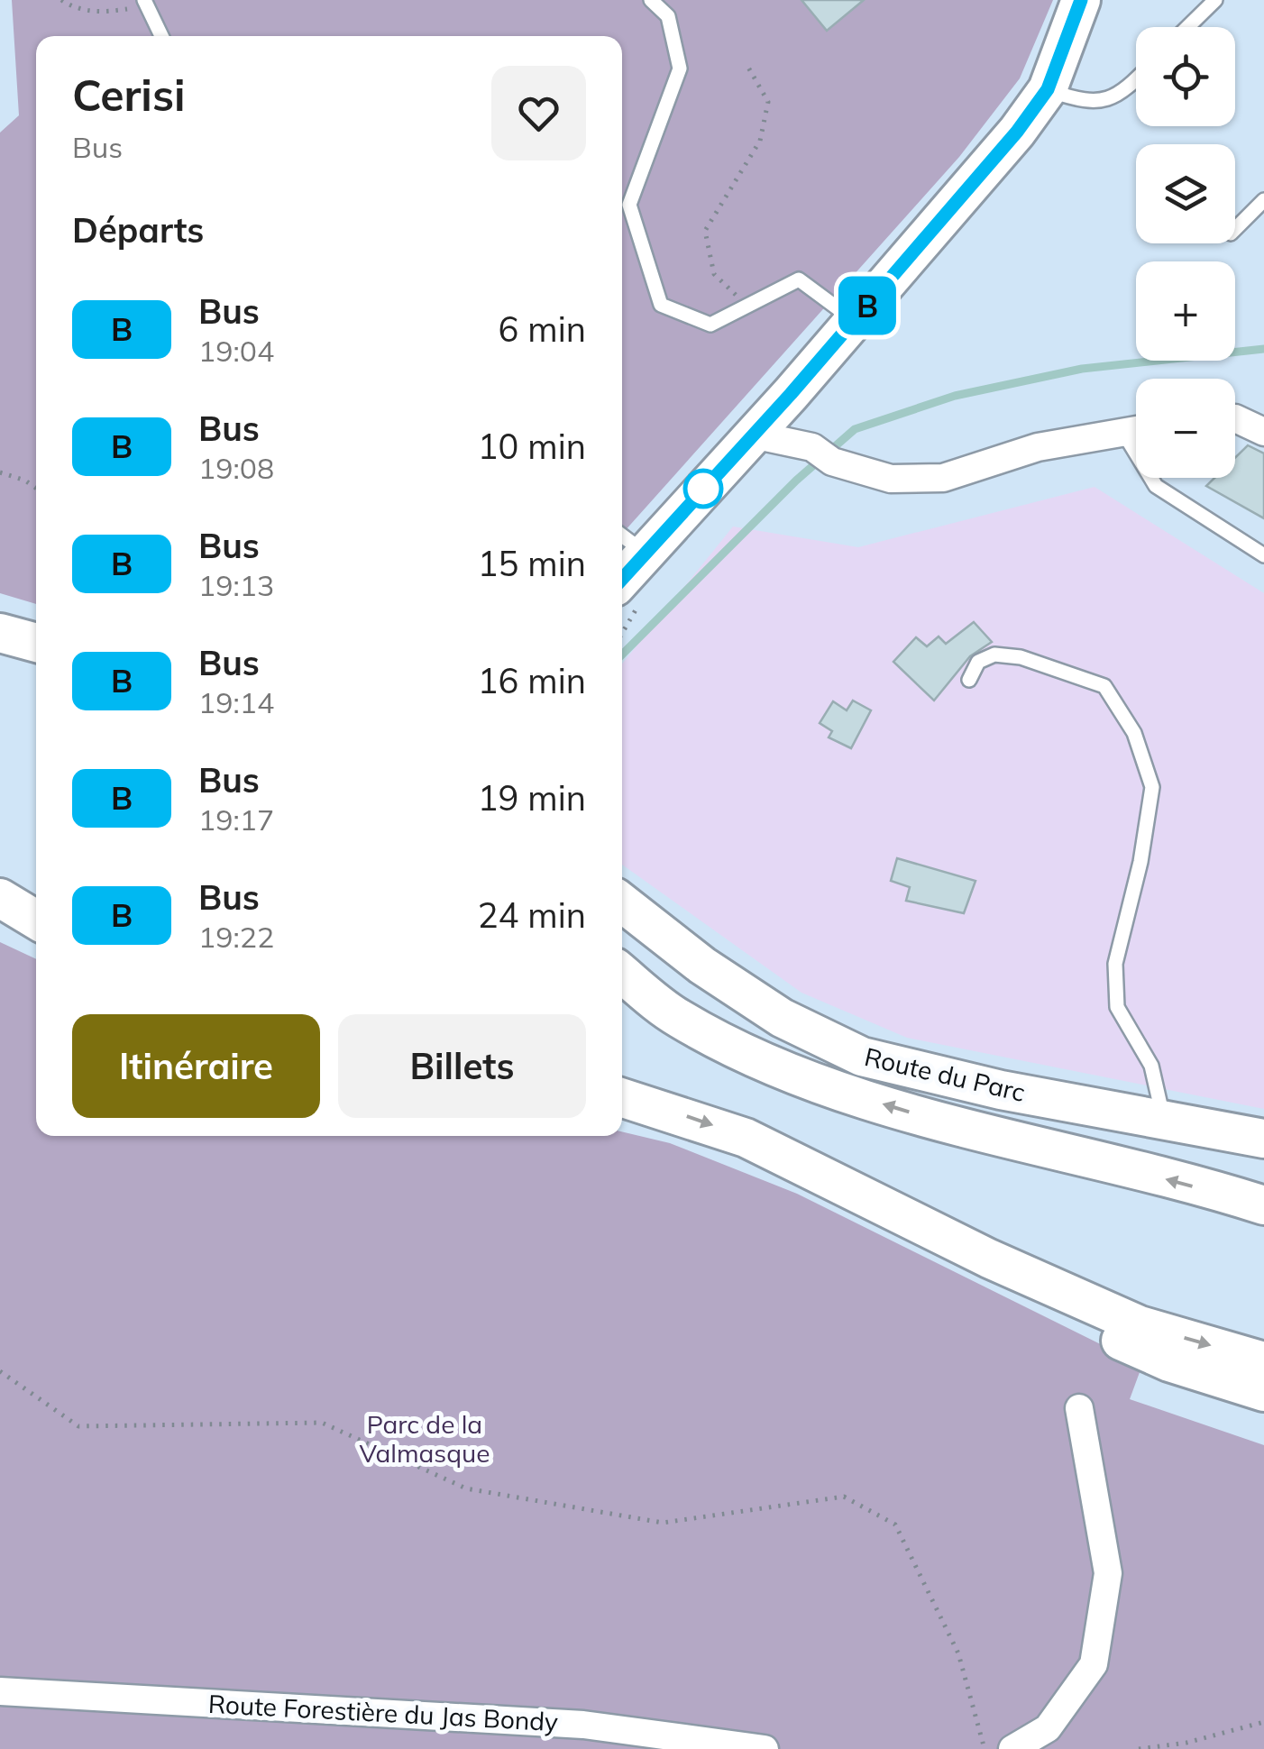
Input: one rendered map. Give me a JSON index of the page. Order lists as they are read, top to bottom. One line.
{"streets":{"main road":["Route du Parc"],"street":["Route Forestière du Jas Bondy"]},"parks":["Parc de la Valmasque"],"lines":["bus line B"],"page":{"on_map":"B","map_buttons":["+","−"],"heading":[["Cerisi","Bus"],"Départs"],"list":[{"mark":"B","name":"Bus","note":"19:04","value":"6 min"},{"mark":"B","name":"Bus","note":"19:08","value":"10 min"},{"mark":"B","name":"Bus","note":"19:13","value":"15 min"},{"mark":"B","name":"Bus","note":"19:14","value":"16 min"},{"mark":"B","name":"Bus","note":"19:17","value":"19 min"},{"mark":"B","name":"Bus","note":"19:22","value":"24 min"}],"buttons":["Itinéraire","Billets"]}}
